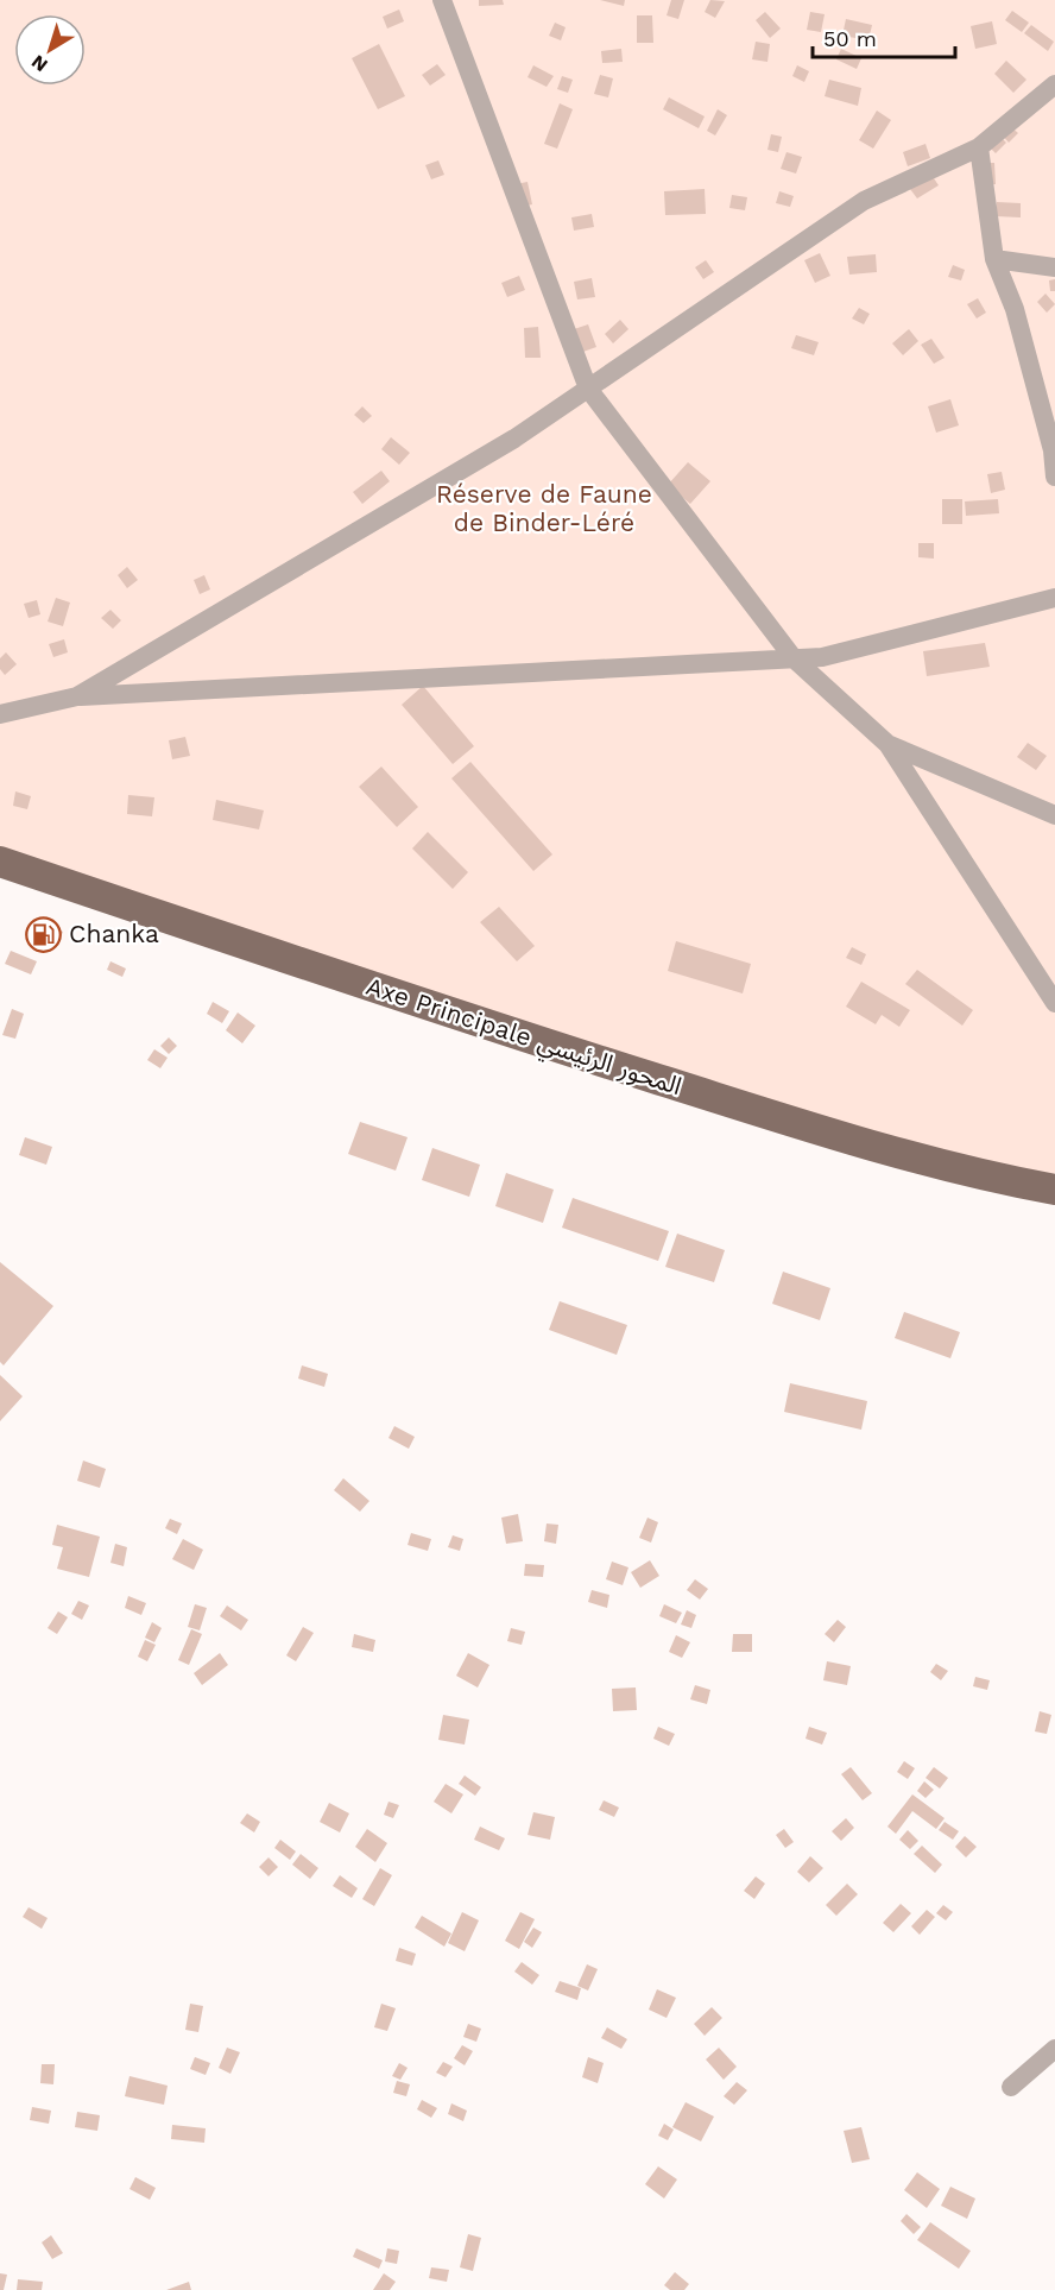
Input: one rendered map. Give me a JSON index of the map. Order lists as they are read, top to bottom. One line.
{"streets":{"main road":["Axe Principale المحور الرئيسي"]},"parks":["Réserve de Faune de Binder-Léré"],"places":{"fuel station":["Chanka"]},"scale_bar":"50 m","north":"bottom left"}
